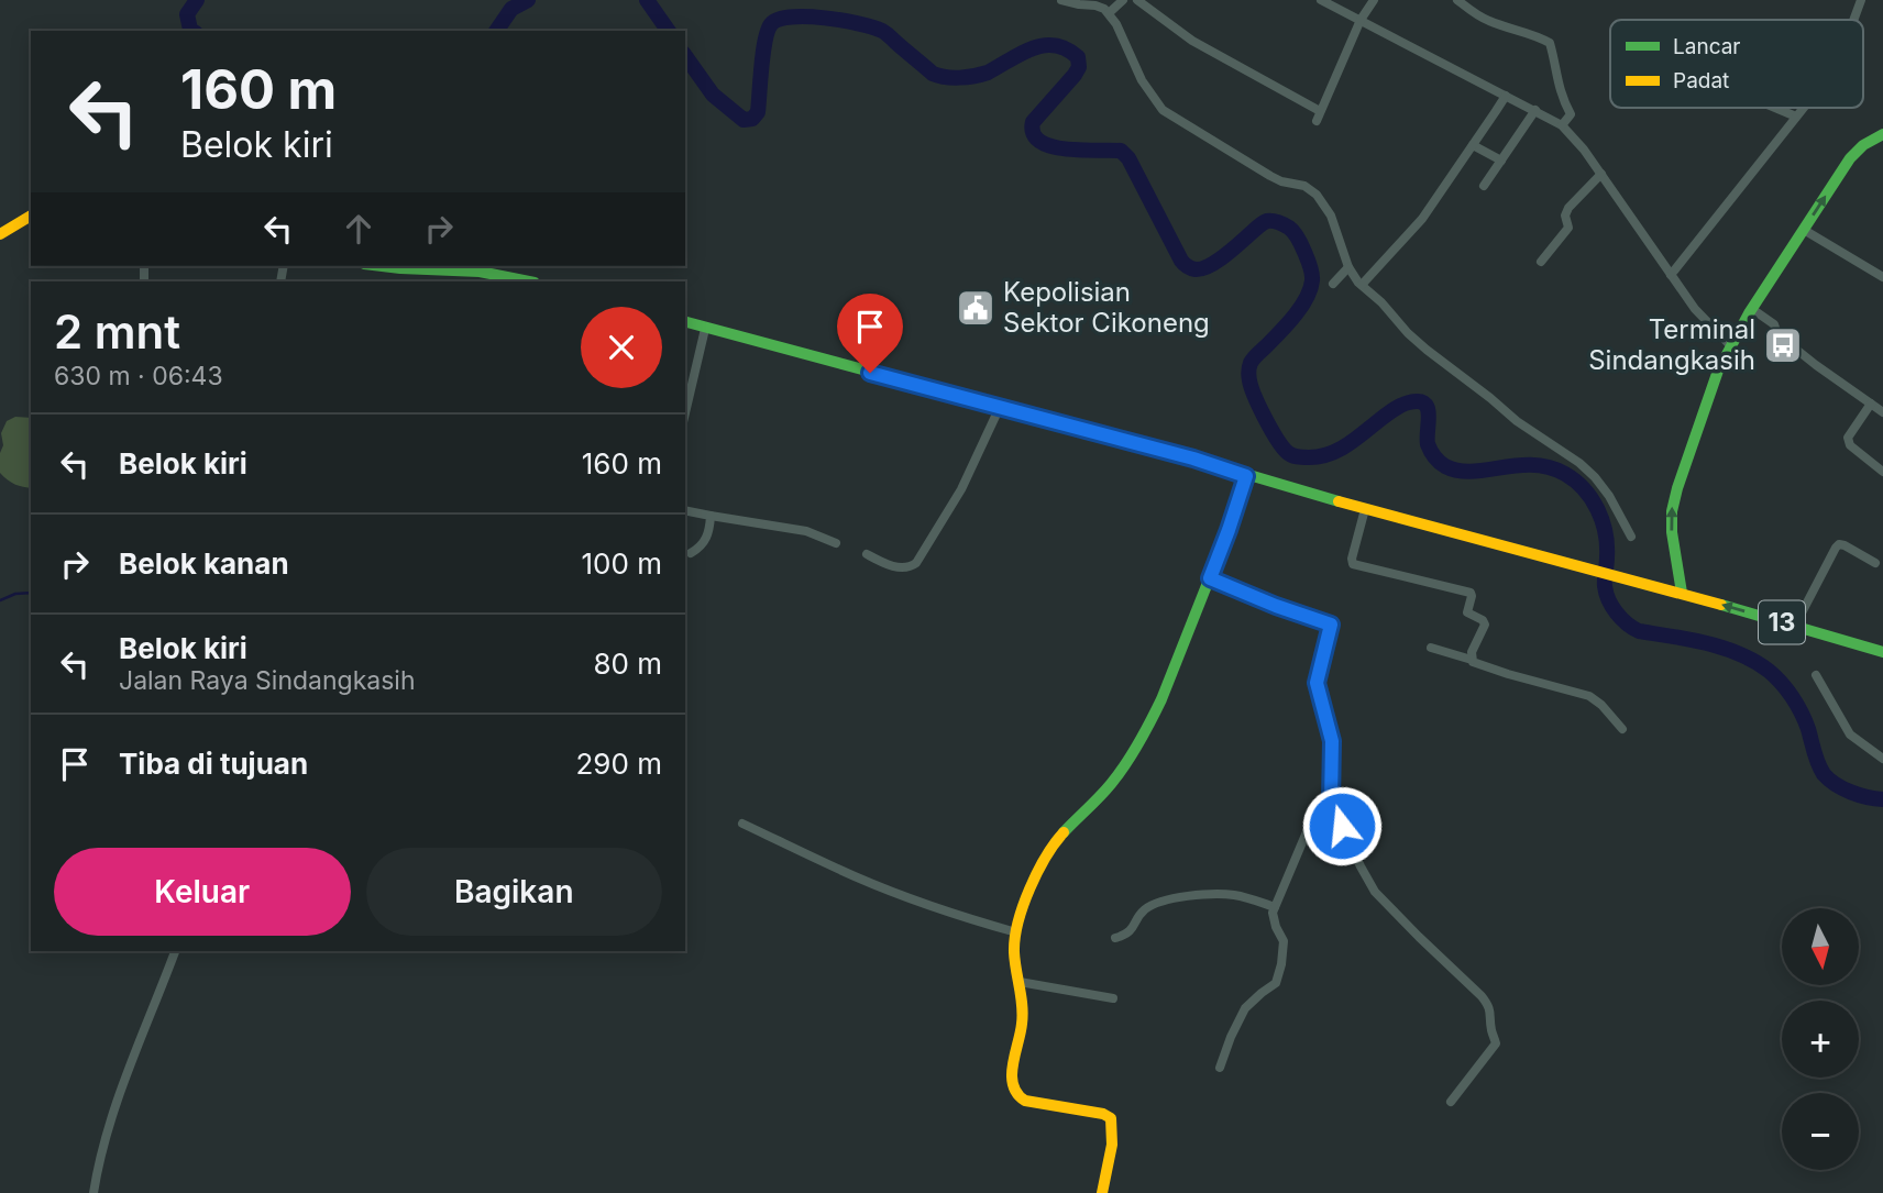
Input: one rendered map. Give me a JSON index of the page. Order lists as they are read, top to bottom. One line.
{"streets":{"main road":["13"]},"places":{"public building":["Kepolisian Sektor Cikoneng"],"bus stop":["Terminal Sindangkasih"]},"legend":["Lancar","Padat"],"north":"bottom","page":{"turn":["160 m","Belok kiri"],"heading":["2 mnt","630 m · 06:43"],"list":[{"name":"Belok kiri","value":"160 m"},{"name":"Belok kanan","value":"100 m"},{"name":"Belok kiri","note":"Jalan Raya Sindangkasih","value":"80 m"},{"name":"Tiba di tujuan","value":"290 m"}],"buttons":["Keluar","Bagikan"],"map_buttons":["+","−"]}}
